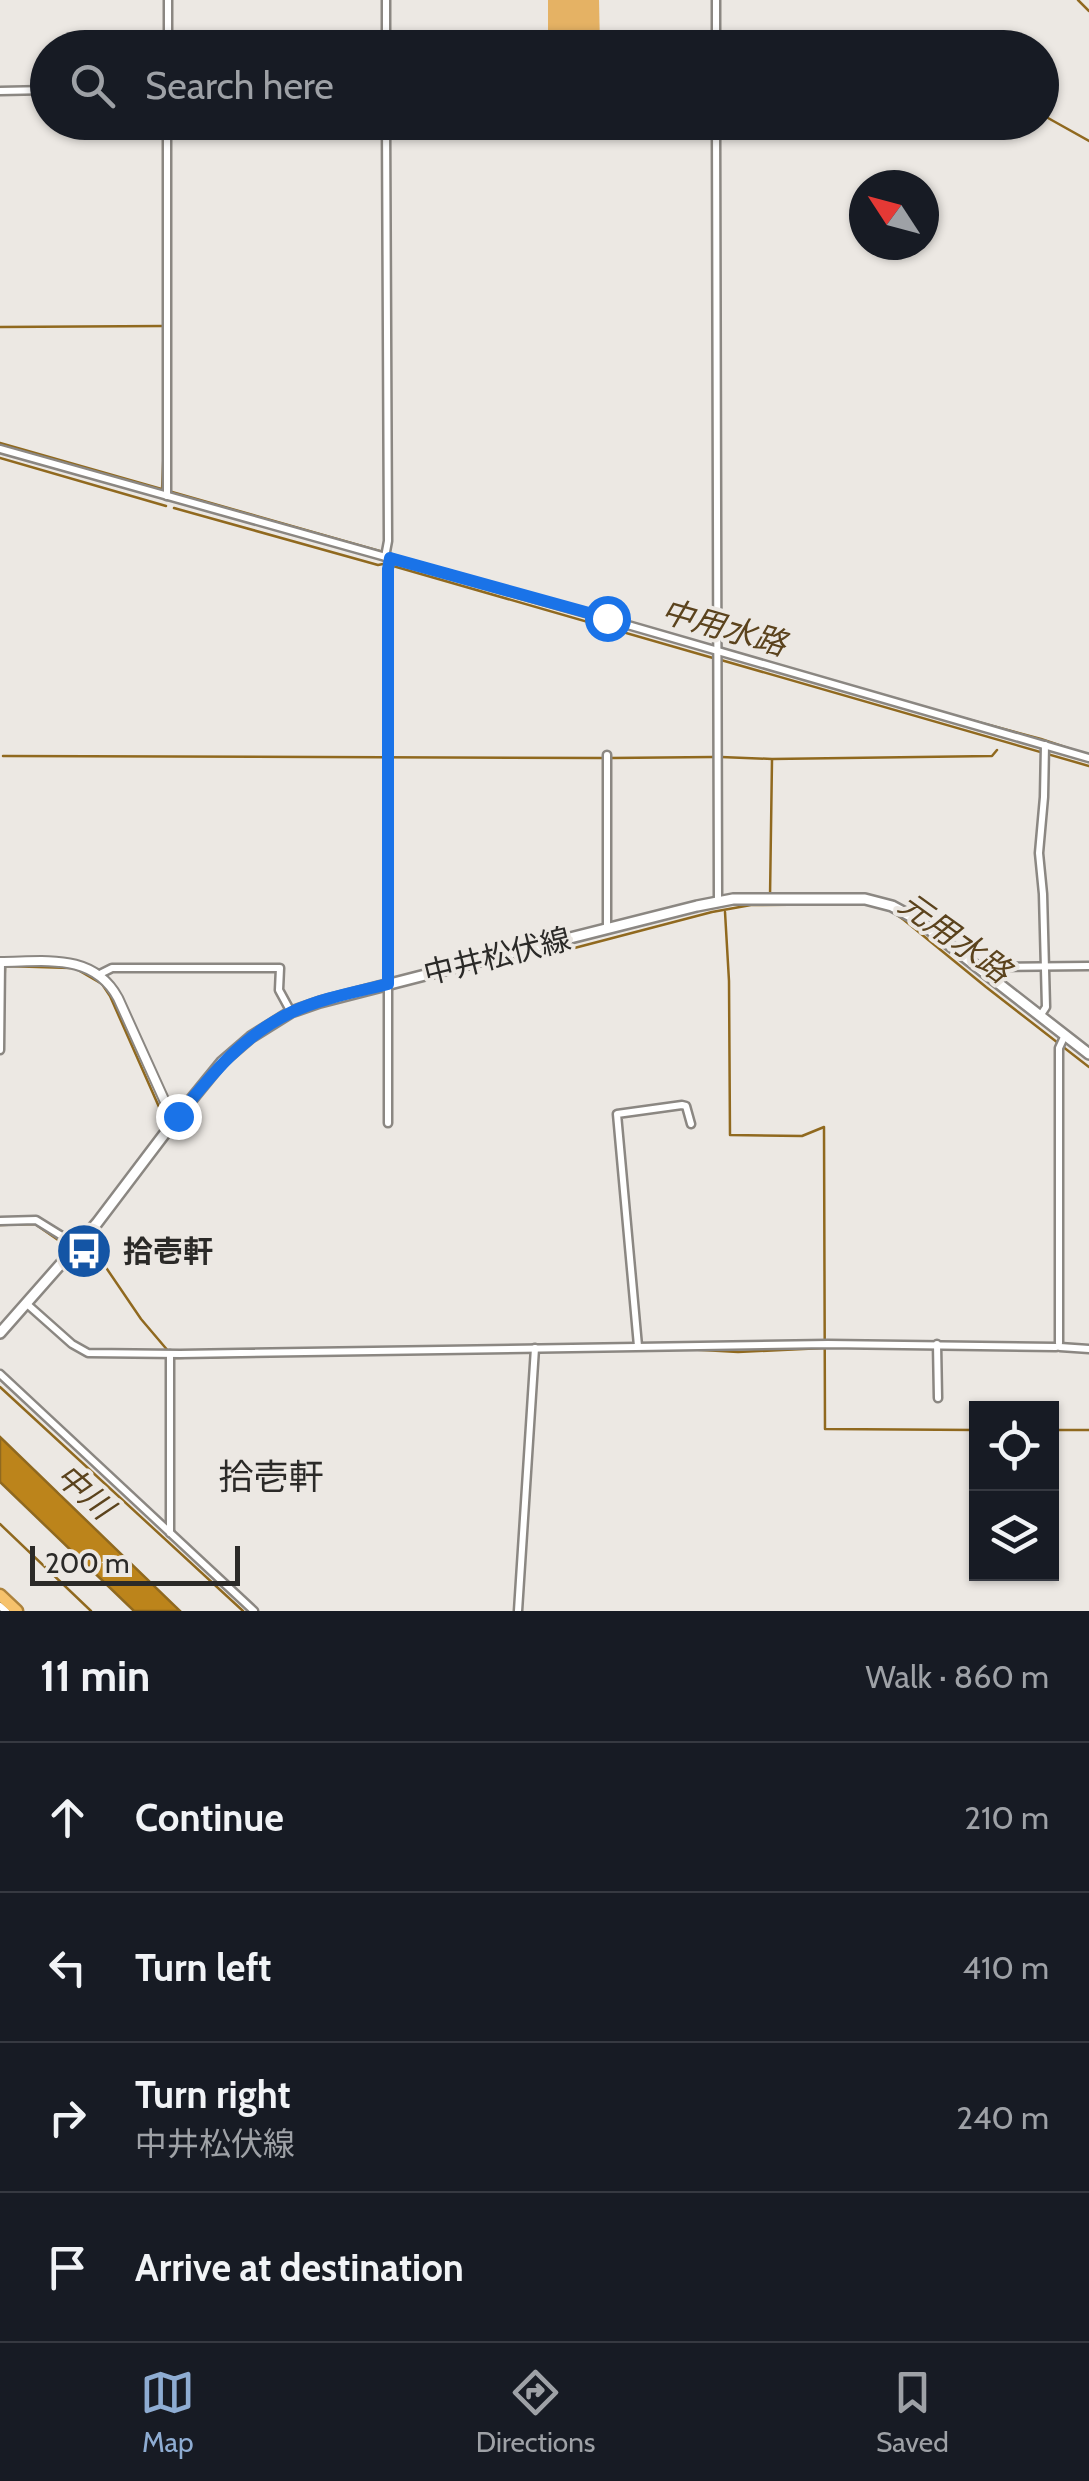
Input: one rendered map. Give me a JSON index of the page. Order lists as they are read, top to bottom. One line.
{"streets":{"main road":["中井松伏線"]},"districts":["拾壱軒"],"water":["中用水路","元用水路","中川"],"places":{"bus stop":["拾壱軒"]},"scale_bar":"200 m","north":"top left","page":{"search":"Search here","scale":"200 m","heading":["11 min","Walk · 860 m"],"list":[["Continue","210 m"],["Turn left","410 m"],["Turn right","中井松伏線","240 m"],"Arrive at destination"],"nav":["Map","Directions","Saved"]}}
